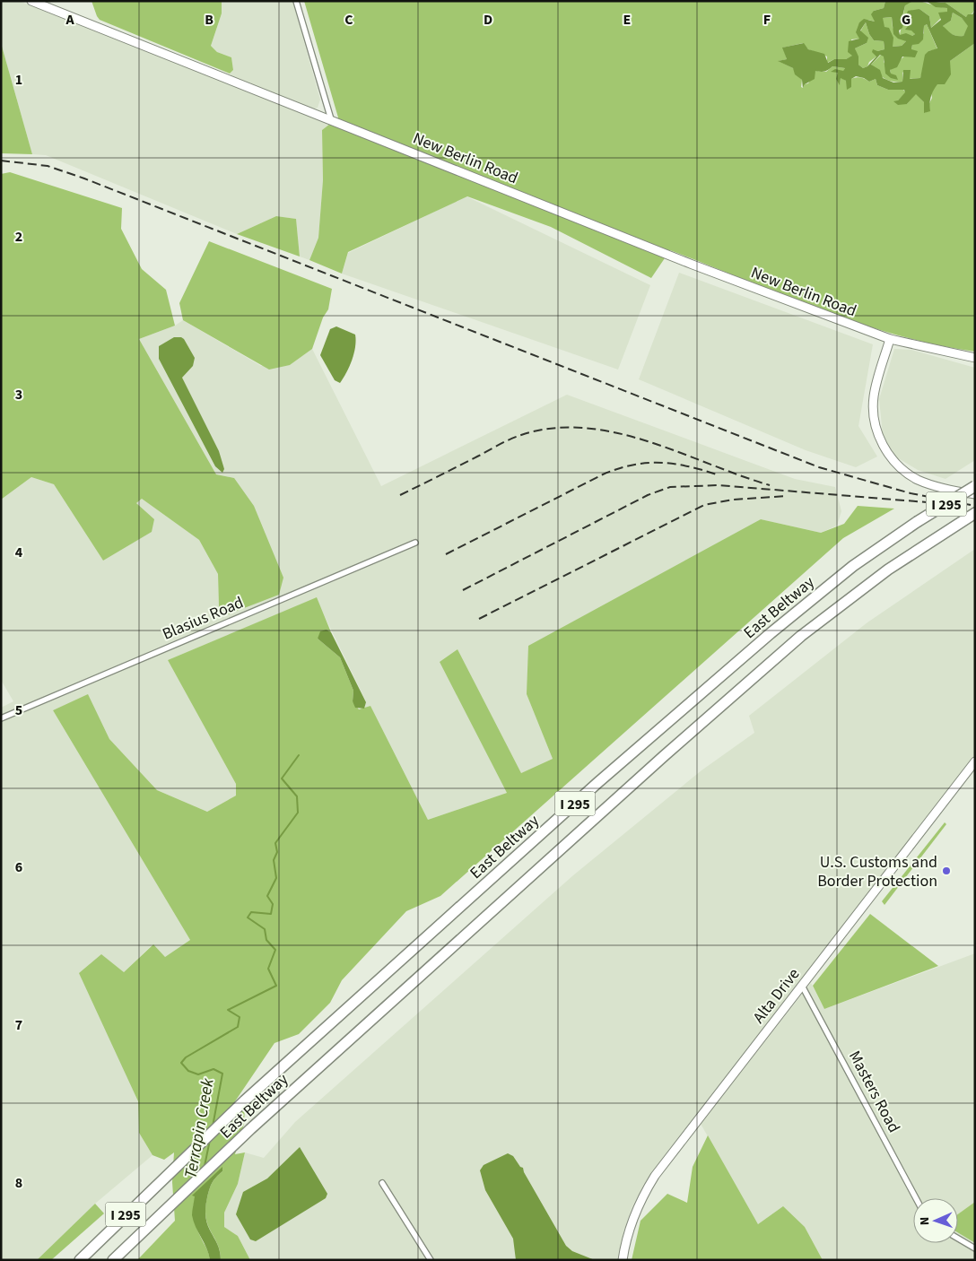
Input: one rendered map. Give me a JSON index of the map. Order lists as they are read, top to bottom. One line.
{"streets":{"highway":["I 295","East Beltway"],"street":["New Berlin Road","Blasius Road","Alta Drive","Masters Road"]},"crossings":[["Alta Drive","Masters Road"]],"water":["Terrapin Creek"],"places":["U.S. Customs and Border Protection"],"north":"left","grid":{"columns":["A","B","C","D","E","F","G"],"rows":["1","2","3","4","5","6","7","8"]}}
